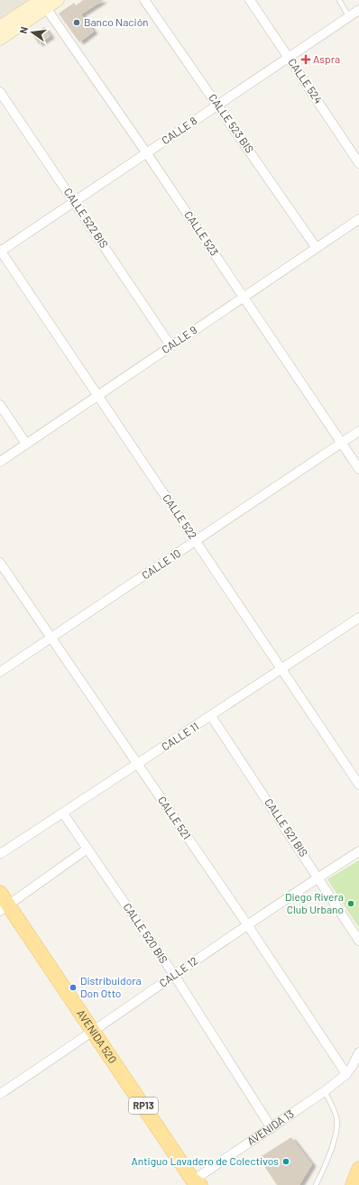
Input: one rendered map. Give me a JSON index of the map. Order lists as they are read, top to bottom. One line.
{"streets":{"main road":["AVENIDA 520","RP13"],"street":["CALLE 524","CALLE 523 BIS","CALLE 8","CALLE 522 BIS","CALLE 523","CALLE 9","CALLE 522","CALLE 10","CALLE 11","CALLE 521","CALLE 521 BIS","CALLE 520 BIS","CALLE 12","AVENIDA 13"]},"crossings":[["CALLE 524","CALLE 8"],["CALLE 523 BIS","CALLE 8"],["CALLE 523 BIS","CALLE 9"],["CALLE 8","CALLE 522 BIS"],["CALLE 8","CALLE 523"],["CALLE 8","CALLE 522"],["CALLE 522 BIS","CALLE 9"],["CALLE 523","CALLE 9"],["CALLE 523","CALLE 10"],["CALLE 9","CALLE 522"],["CALLE 522","CALLE 10"],["CALLE 522","CALLE 11"],["CALLE 10","CALLE 521"],["CALLE 11","CALLE 521"],["CALLE 11","CALLE 521 BIS"],["CALLE 11","CALLE 520 BIS"],["CALLE 521","CALLE 12"],["CALLE 521","AVENIDA 13"],["CALLE 521 BIS","CALLE 12"],["CALLE 520 BIS","CALLE 12"],["CALLE 520 BIS","AVENIDA 13"],["CALLE 12","AVENIDA 520"],["AVENIDA 520","AVENIDA 13"]],"places":{"other":["Banco Nación","Diego Rivera Club Urbano","Distribuidora Don Otto","Antiguo Lavadero de Colectivos"],"health":["Aspra"]},"north":"left"}
